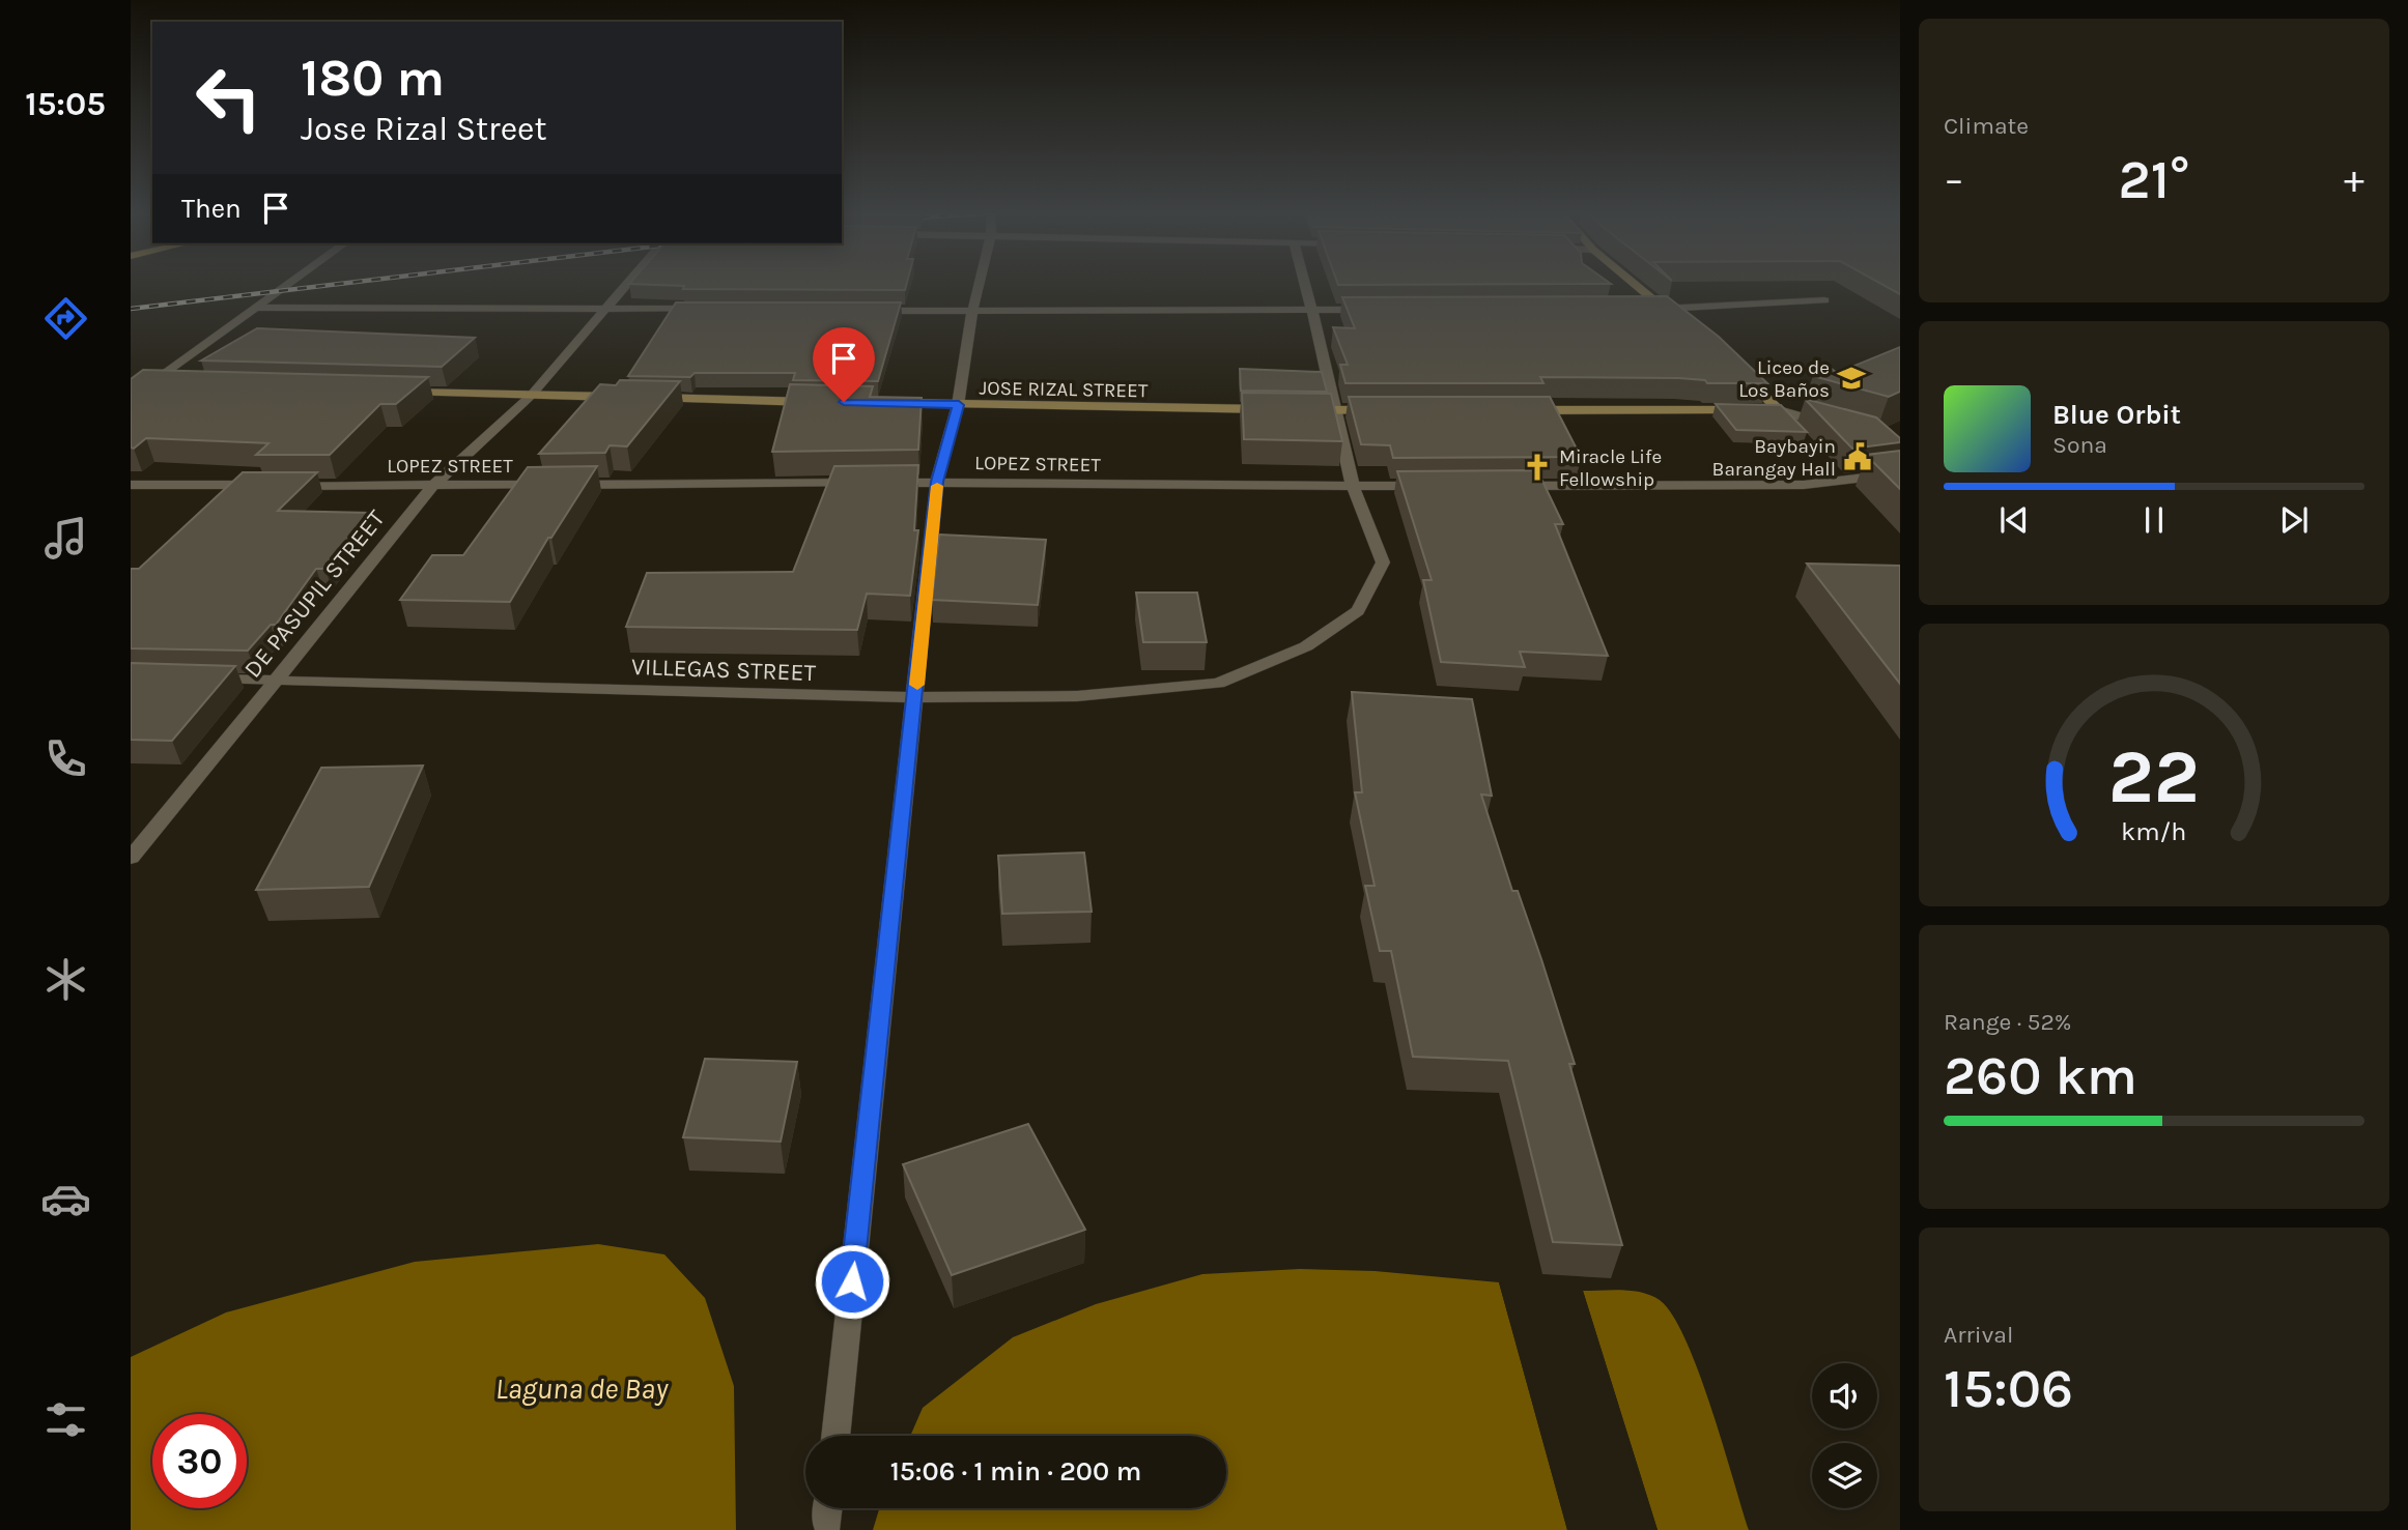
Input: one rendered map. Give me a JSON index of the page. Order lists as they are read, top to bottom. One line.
{"streets":{"main road":["JOSE RIZAL STREET"],"street":["LOPEZ STREET","DE PASUPIL STREET","VILLEGAS STREET"]},"crossings":[["LOPEZ STREET","DE PASUPIL STREET"],["LOPEZ STREET","VILLEGAS STREET"],["DE PASUPIL STREET","VILLEGAS STREET"]],"water":["Laguna de Bay"],"places":{"school or university":["Liceo de Los Baños"],"public building":["Baybayin Barangay Hall"],"church":["Miracle Life Fellowship"]},"page":{"tabs":"15:05","tile":["Climate",["Range · 52%","260 km"],["Arrival","15:06"]],"turn":["180 m","Jose Rizal Street"],"heat":["−","21°","+"],"then":"Then","song":["Blue Orbit","Sona"],"limit":"30","trip":"15:06 · 1 min · 200 m","gauge":["22","km/h"]}}
